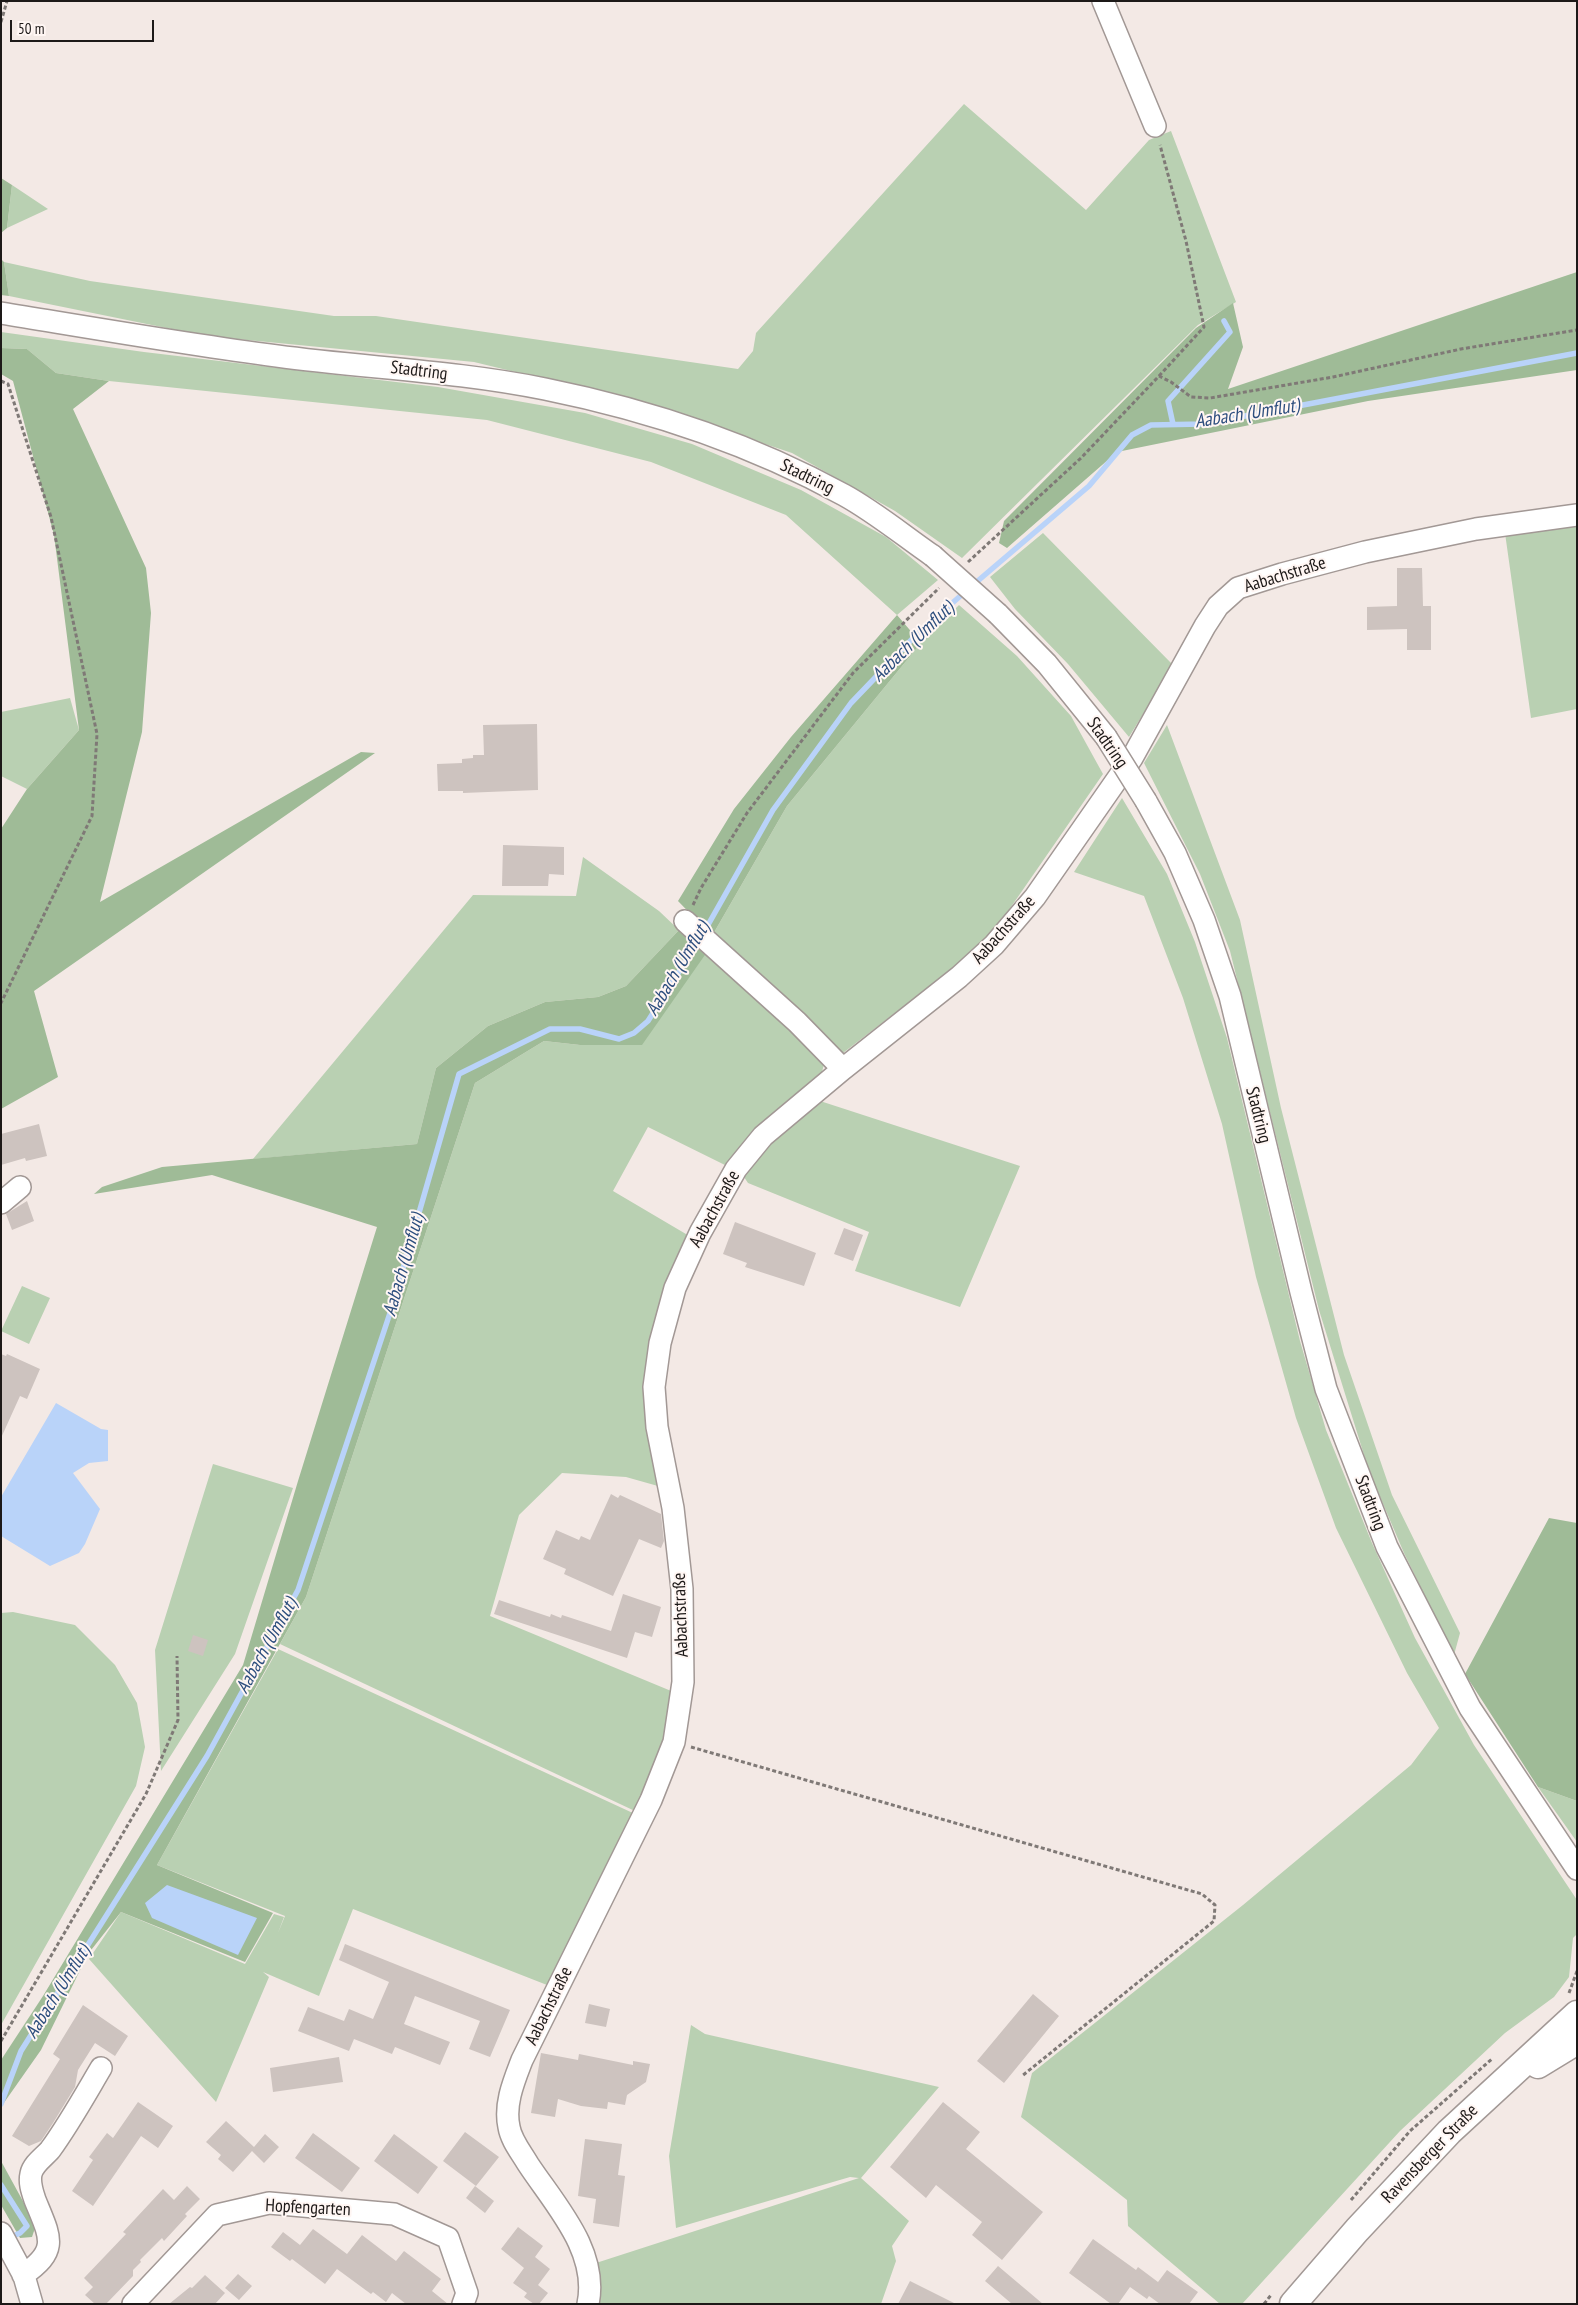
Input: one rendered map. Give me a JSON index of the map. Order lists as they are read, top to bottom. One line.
{"streets":{"main road":["Ravensberger Straße"],"street":["Stadtring","Aabachstraße","Hopfengarten"]},"water":["Aabach (Umflut)"],"scale_bar":"50 m"}
